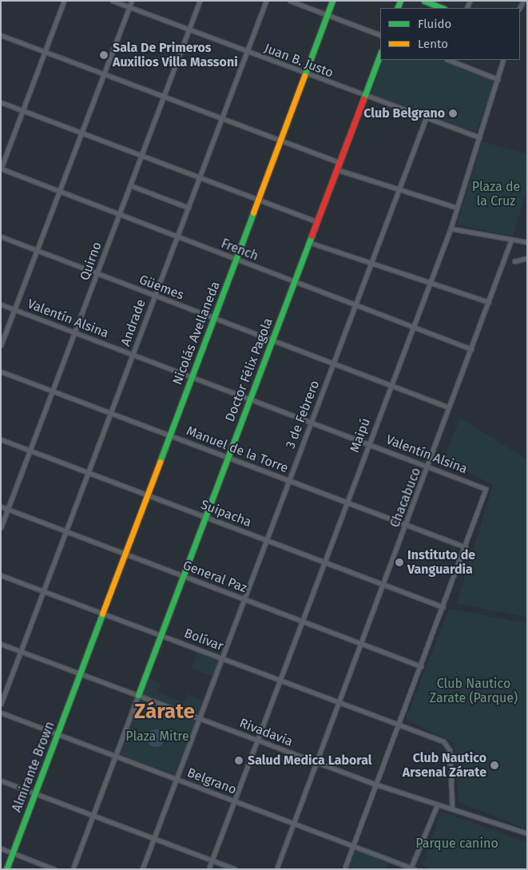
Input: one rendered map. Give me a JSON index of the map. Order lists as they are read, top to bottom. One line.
{"streets":{"street":["Juan B. Justo","French","Quirno","Güemes","Valentín Alsina","Andrade","Nicolás Avellaneda","Doctor Félix Pagola","3 de Febrero","Maipú","Manuel de la Torre","Chacabuco","Suipacha","General Paz","Bolívar","Rivadavia","Almirante Brown","Belgrano"]},"crossings":[["Juan B. Justo","Quirno"],["Juan B. Justo","Andrade"],["Juan B. Justo","Nicolás Avellaneda"],["Juan B. Justo","Doctor Félix Pagola"],["Juan B. Justo","3 de Febrero"],["Juan B. Justo","Maipú"],["French","Quirno"],["French","Andrade"],["French","Nicolás Avellaneda"],["French","Doctor Félix Pagola"],["French","3 de Febrero"],["French","Maipú"],["French","Chacabuco"],["Quirno","Güemes"],["Quirno","Valentín Alsina"],["Quirno","Manuel de la Torre"],["Quirno","Suipacha"],["Quirno","General Paz"],["Güemes","Andrade"],["Güemes","Nicolás Avellaneda"],["Güemes","Doctor Félix Pagola"],["Güemes","3 de Febrero"],["Güemes","Maipú"],["Güemes","Chacabuco"],["Valentín Alsina","Andrade"],["Valentín Alsina","Nicolás Avellaneda"],["Valentín Alsina","Doctor Félix Pagola"],["Valentín Alsina","3 de Febrero"],["Valentín Alsina","Maipú"],["Valentín Alsina","Manuel de la Torre"],["Valentín Alsina","Chacabuco"],["Andrade","Manuel de la Torre"],["Andrade","Suipacha"],["Andrade","General Paz"],["Andrade","Bolívar"],["Andrade","Rivadavia"],["Nicolás Avellaneda","Manuel de la Torre"],["Nicolás Avellaneda","Suipacha"],["Nicolás Avellaneda","General Paz"],["Nicolás Avellaneda","Bolívar"],["Nicolás Avellaneda","Rivadavia"],["Nicolás Avellaneda","Almirante Brown"],["Doctor Félix Pagola","Manuel de la Torre"],["Doctor Félix Pagola","Suipacha"],["Doctor Félix Pagola","General Paz"],["Doctor Félix Pagola","Bolívar"],["Doctor Félix Pagola","Rivadavia"],["3 de Febrero","Manuel de la Torre"],["3 de Febrero","Suipacha"],["3 de Febrero","General Paz"],["3 de Febrero","Bolívar"],["3 de Febrero","Rivadavia"],["3 de Febrero","Belgrano"],["Maipú","Manuel de la Torre"],["Maipú","Suipacha"],["Maipú","General Paz"],["Maipú","Bolívar"],["Maipú","Rivadavia"],["Maipú","Belgrano"],["Manuel de la Torre","Chacabuco"],["Chacabuco","Suipacha"],["Chacabuco","General Paz"],["Chacabuco","Bolívar"],["Chacabuco","Rivadavia"],["Chacabuco","Belgrano"],["Bolívar","Rivadavia"],["Rivadavia","Almirante Brown"],["Almirante Brown","Belgrano"]],"districts":["Zárate"],"parks":["Plaza de la Cruz","Club Nautico Zarate (Parque)","Plaza Mitre","Parque canino"],"places":["Sala De Primeros Auxilios Villa Massoni","Club Belgrano","Instituto de Vanguardia","Salud Medica Laboral","Club Nautico Arsenal Zárate"],"legend":["Fluido","Lento"]}
